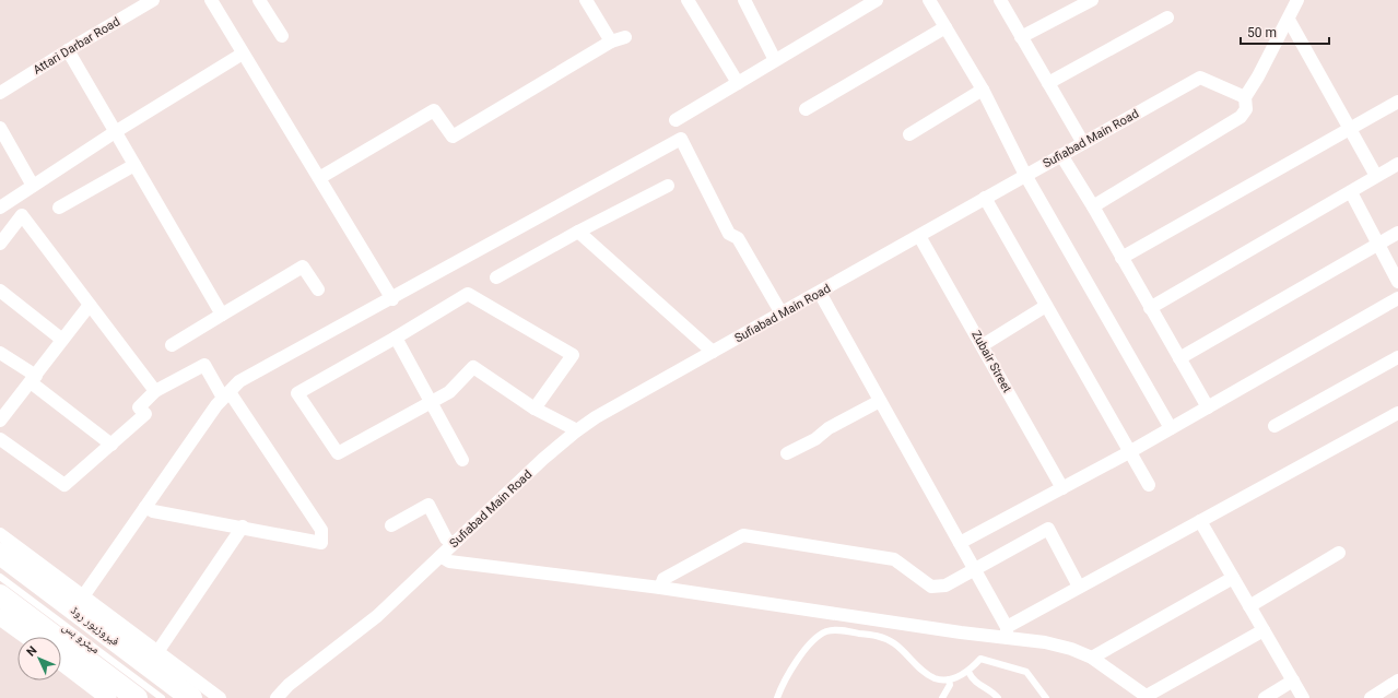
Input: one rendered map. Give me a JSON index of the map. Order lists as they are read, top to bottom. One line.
{"streets":{"main road":["فیروزپور روڈ"],"street":["Attari Darbar Road","Sufiabad Main Road","Zubair Street"],"lane":["میٹرو بس"]},"crossings":[["Sufiabad Main Road","Zubair Street"]],"scale_bar":"50 m","north":"top left"}
